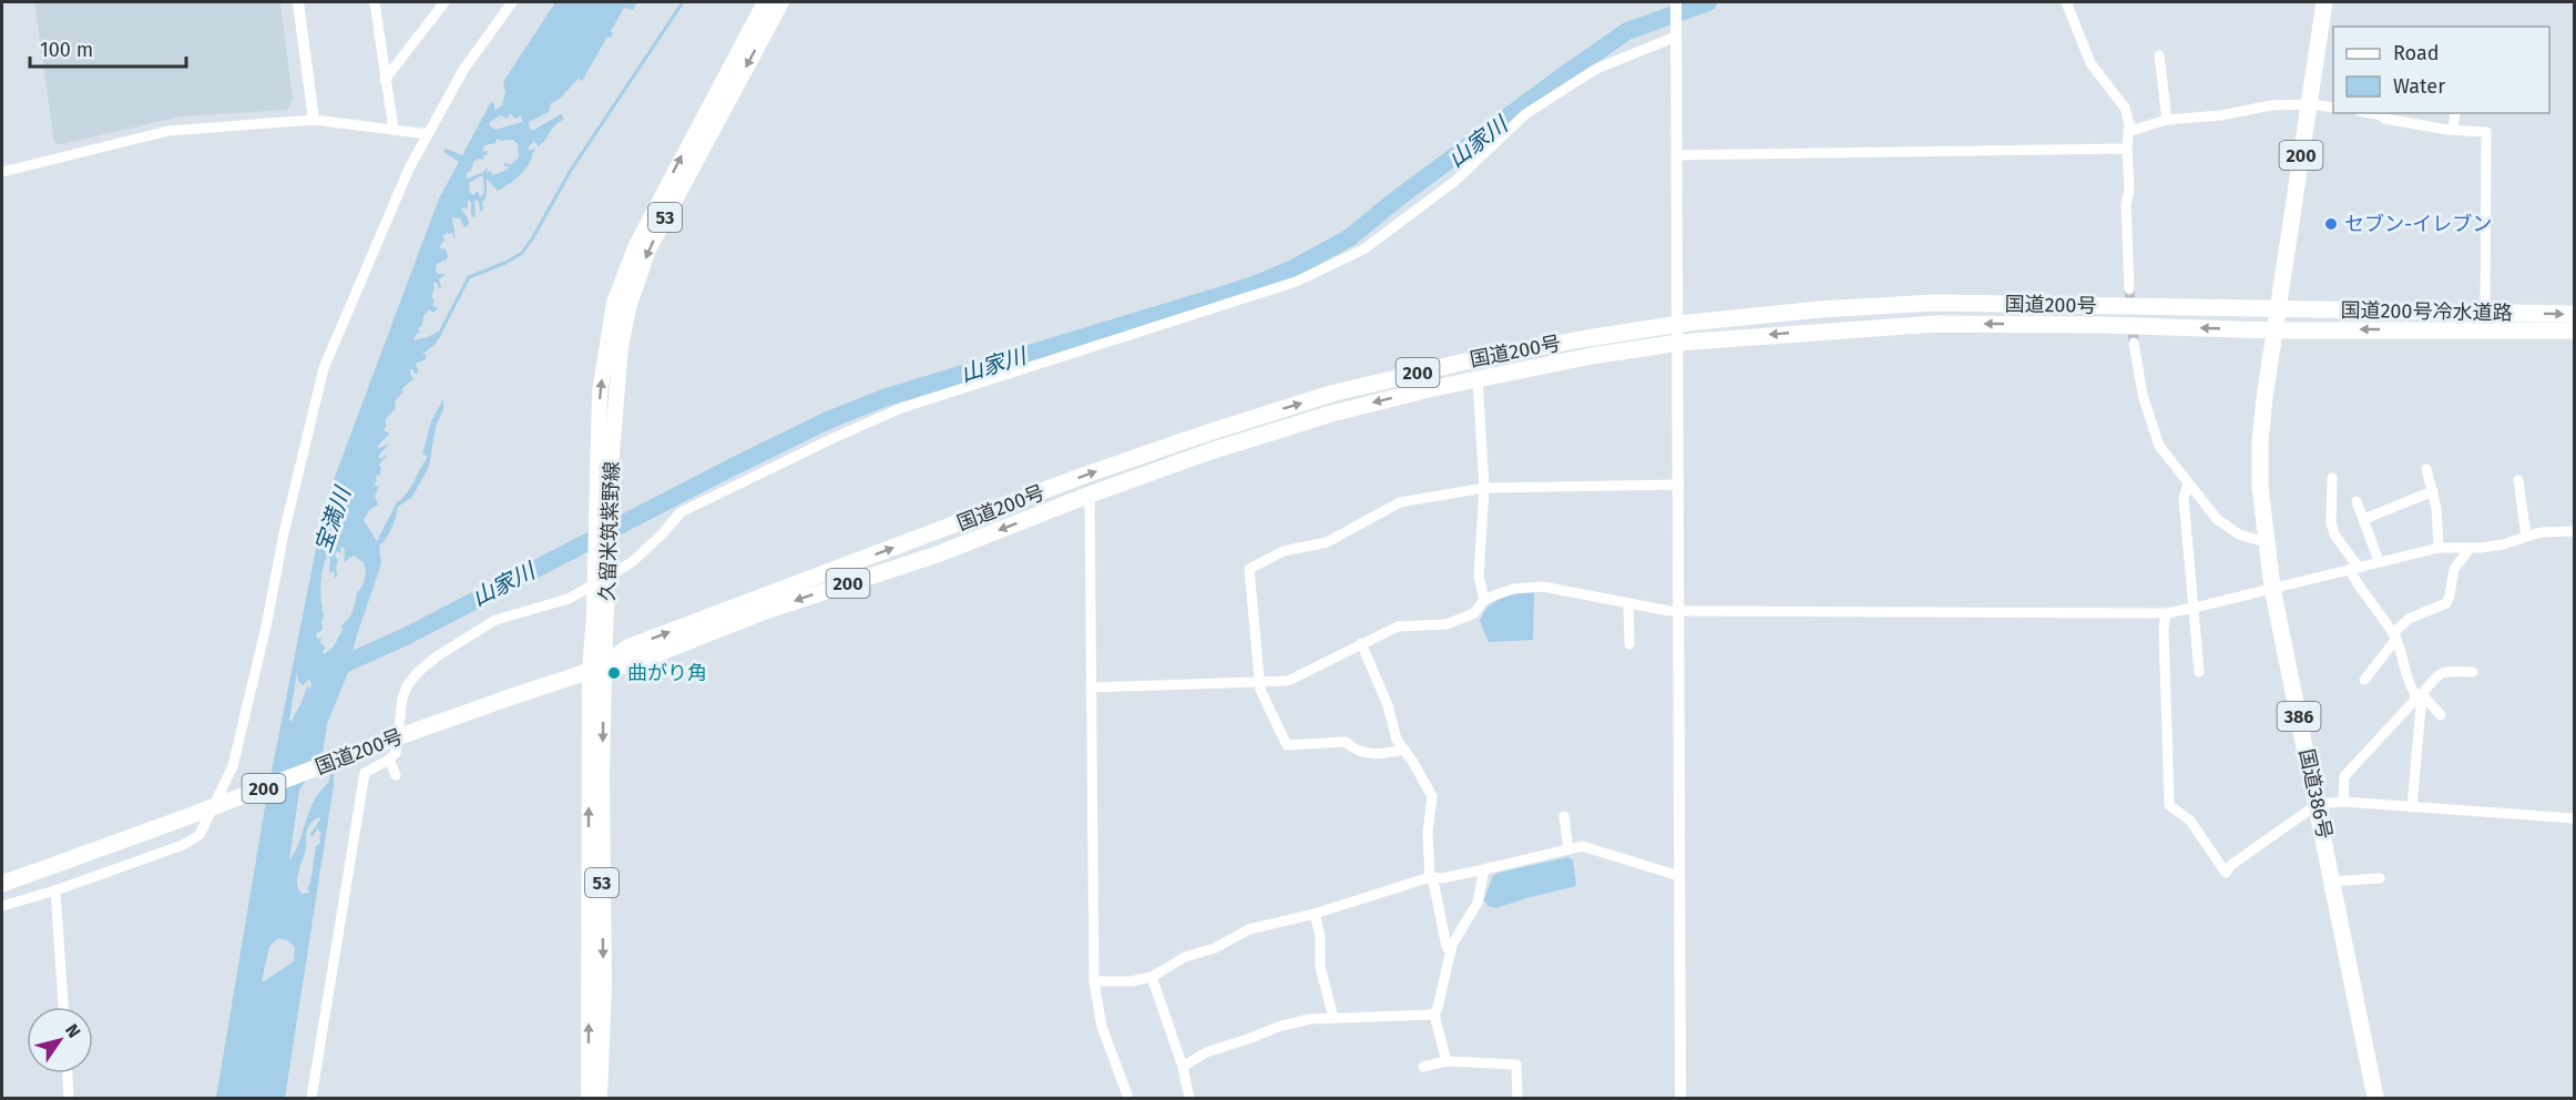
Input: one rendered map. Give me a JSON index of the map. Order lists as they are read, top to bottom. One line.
{"streets":{"highway":["200","国道200号","国道200号冷水道路","386","国道386号"],"main road":["53","久留米筑紫野線"]},"crossings":[["200","国道200号"],["200","国道200号冷水道路"],["200","国道386号"],["国道200号","国道200号冷水道路"],["国道200号","久留米筑紫野線"],["国道200号","国道386号"]],"water":["山家川","宝満川"],"places":["セブン-イレブン","曲がり角"],"legend":["Road","Water"],"scale_bar":"100 m","north":"top right"}
